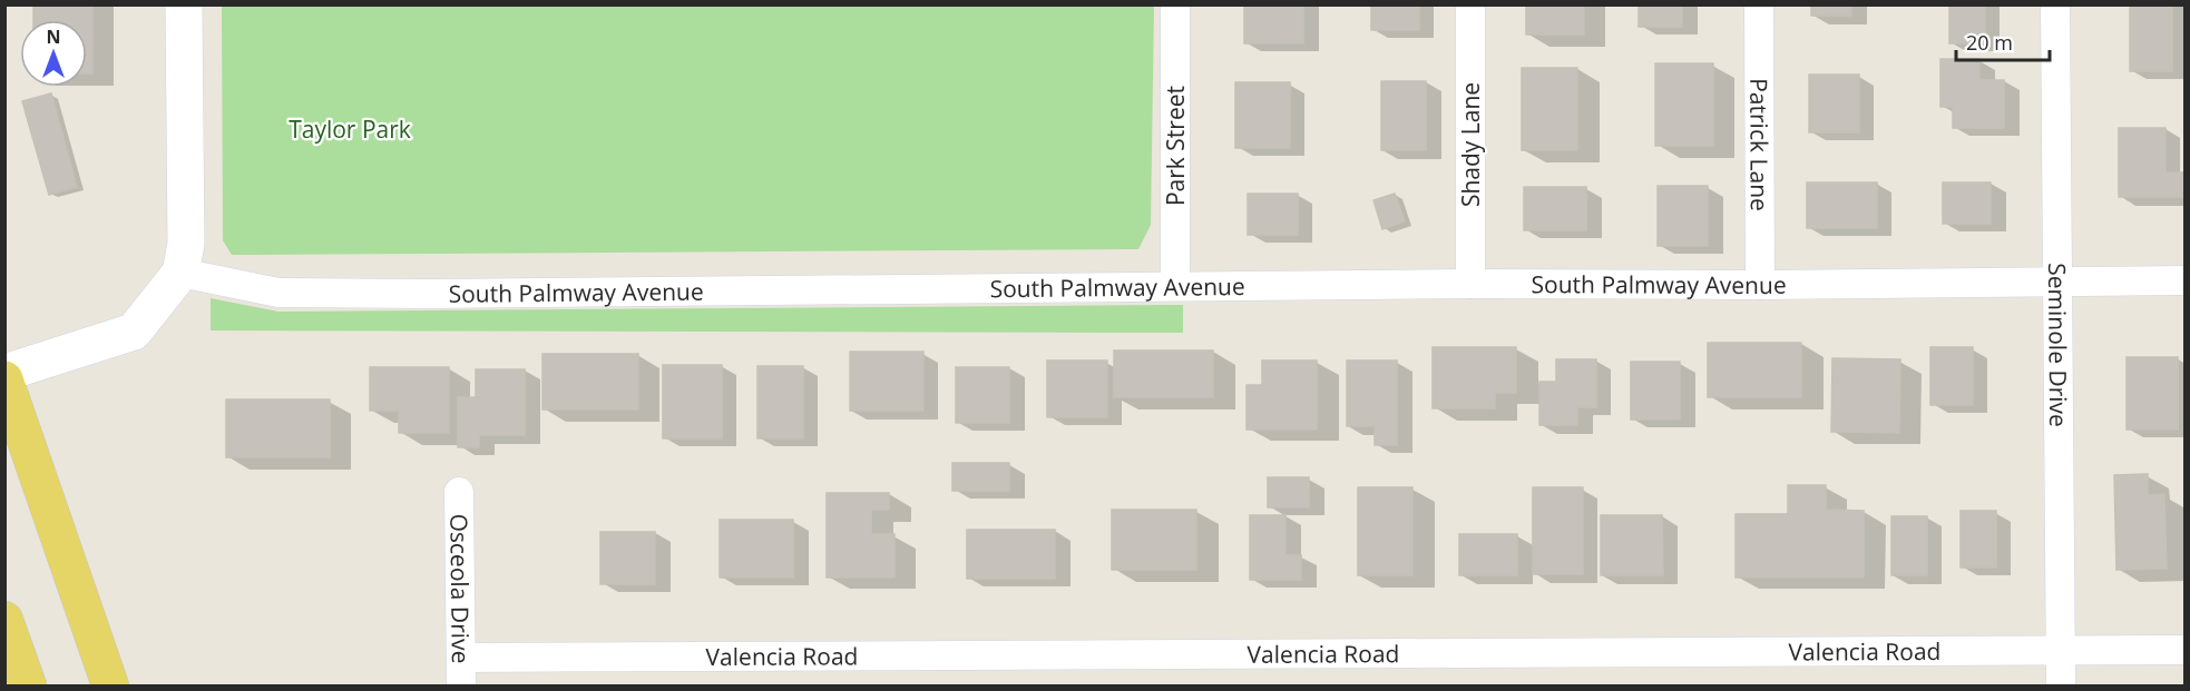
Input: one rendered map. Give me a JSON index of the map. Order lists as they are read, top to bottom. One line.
{"streets":{"street":["Shady Lane","Patrick Lane","Park Street","South Palmway Avenue","Seminole Drive","Osceola Drive","Valencia Road"]},"crossings":[["Shady Lane","South Palmway Avenue"],["Patrick Lane","South Palmway Avenue"],["Park Street","South Palmway Avenue"],["South Palmway Avenue","Seminole Drive"],["Seminole Drive","Valencia Road"],["Osceola Drive","Valencia Road"]],"parks":["Taylor Park"],"scale_bar":"20 m","north":"top"}
